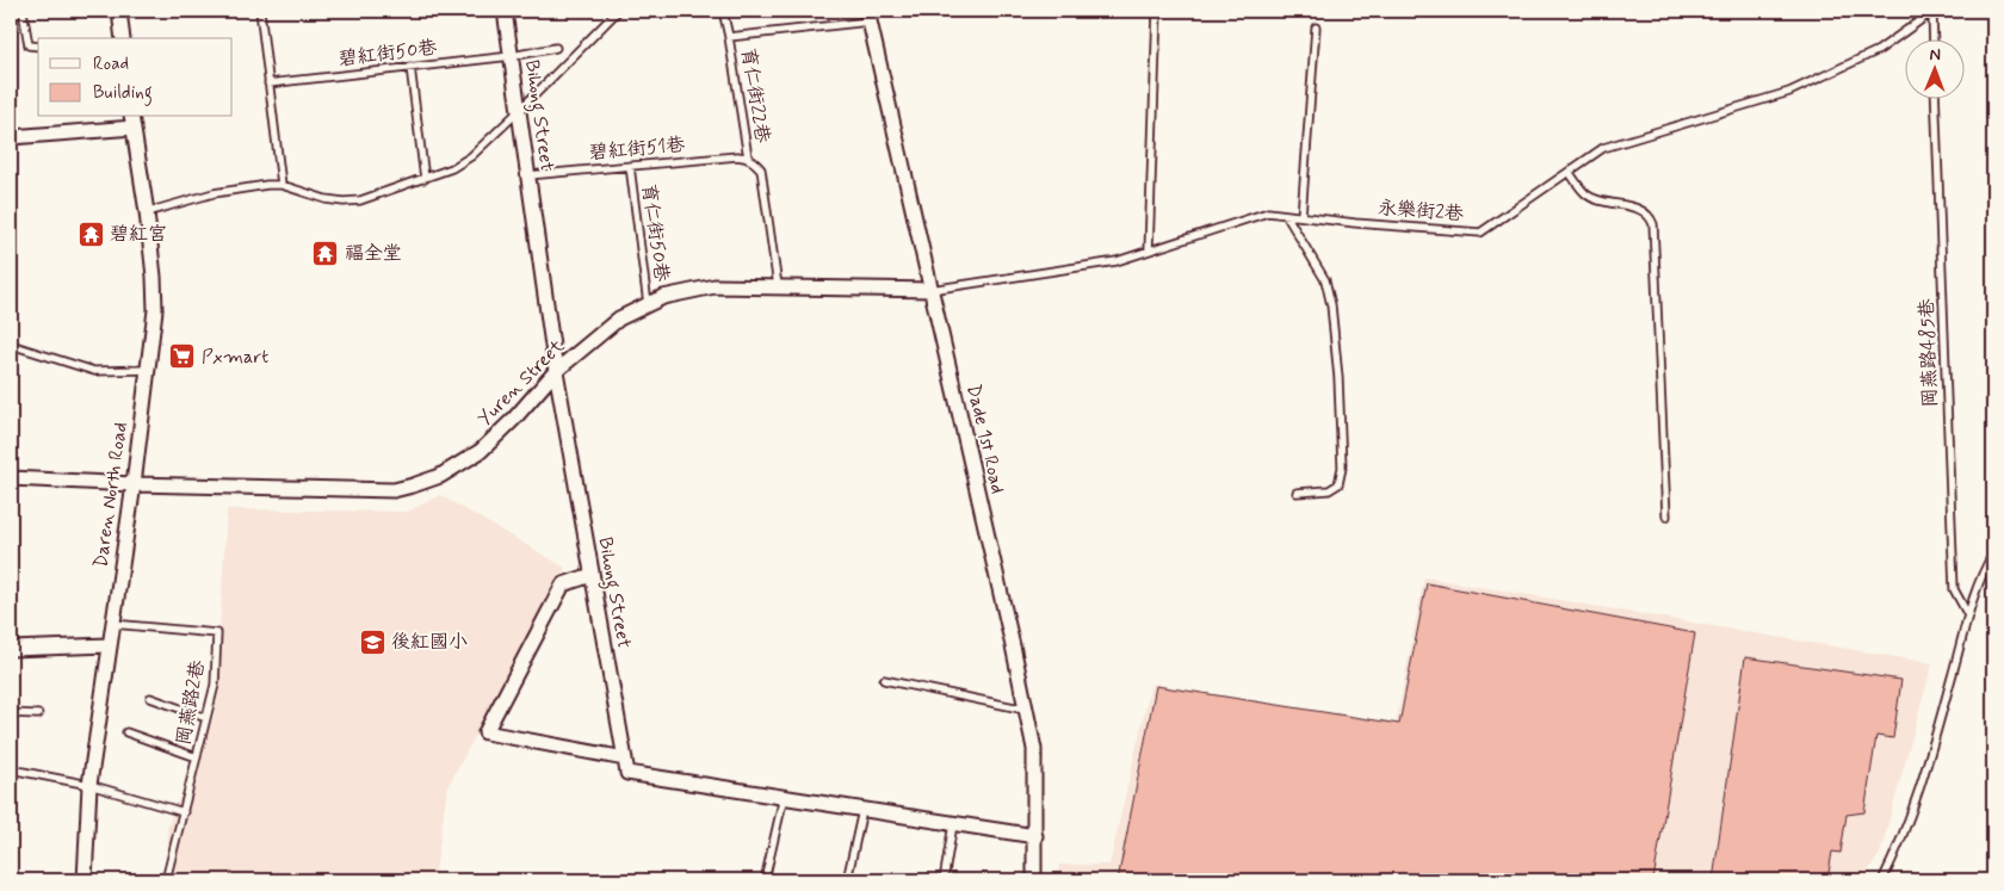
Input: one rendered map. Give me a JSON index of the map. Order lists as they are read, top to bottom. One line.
{"streets":{"street":["Bihong Street","Yuren Street","Dade 1st Road","Daren North Road"],"lane":["碧紅街50巷","育仁街22巷","碧紅街51巷","永樂街2巷","育仁街50巷","岡燕路485巷","岡燕路2巷"]},"crossings":[["碧紅街50巷","Bihong Street"],["育仁街22巷","碧紅街51巷"],["育仁街22巷","Yuren Street"],["Bihong Street","碧紅街51巷"],["Bihong Street","Yuren Street"],["碧紅街51巷","育仁街50巷"],["永樂街2巷","Yuren Street"],["永樂街2巷","Dade 1st Road"],["育仁街50巷","Yuren Street"],["Yuren Street","Dade 1st Road"],["Yuren Street","Daren North Road"],["Daren North Road","岡燕路2巷"]],"places":{"temple":["碧紅宮","福全堂"],"supermarket":["Pxmart"],"school or university":["後紅國小"]},"legend":["Road","Building"],"north":"top"}
